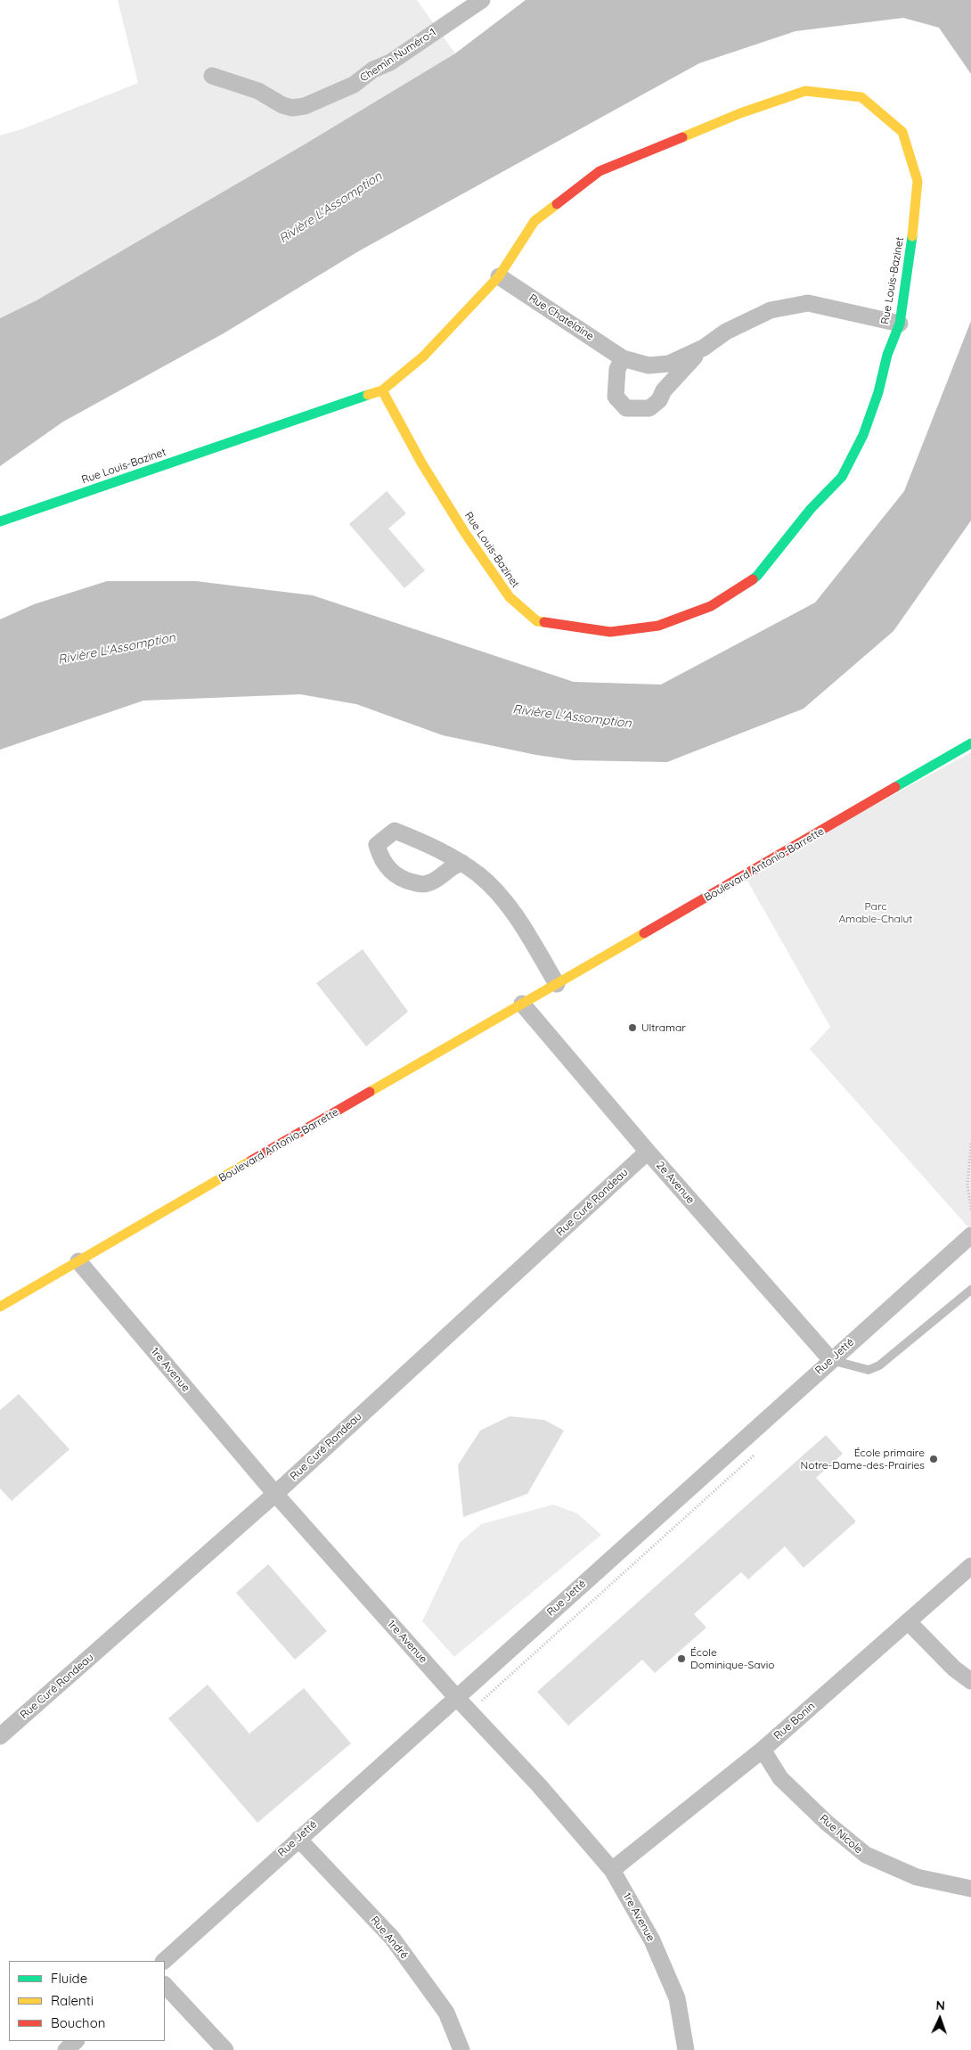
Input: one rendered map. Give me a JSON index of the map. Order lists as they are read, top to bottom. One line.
{"streets":{"street":["Chemin Numéro-1","Rue Louis-Bazinet","Rue Chatelaine","Boulevard Antonio-Barrette","2e Avenue","Rue Curé Rondeau","Rue Jetté","1re Avenue","Rue Bonin","Rue Nicole","Rue André"]},"crossings":[["Rue Louis-Bazinet","Rue Chatelaine"],["Boulevard Antonio-Barrette","2e Avenue"],["Boulevard Antonio-Barrette","1re Avenue"],["2e Avenue","Rue Curé Rondeau"],["2e Avenue","Rue Jetté"],["Rue Curé Rondeau","1re Avenue"],["Rue Jetté","1re Avenue"],["Rue Jetté","Rue André"],["1re Avenue","Rue Bonin"],["Rue Bonin","Rue Nicole"]],"water":["Rivière L'Assomption"],"parks":["Parc Amable-Chalut"],"places":["Ultramar","École primaire Notre-Dame-des-Prairies","École Dominique-Savio"],"legend":["Fluide","Ralenti","Bouchon"],"north":"top"}
